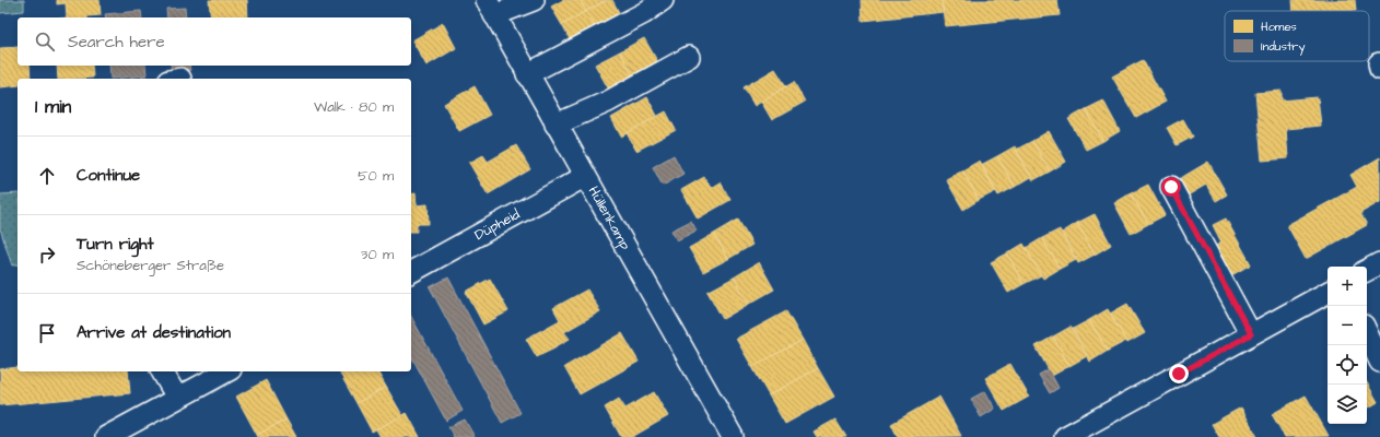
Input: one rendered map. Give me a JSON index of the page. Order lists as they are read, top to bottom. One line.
{"streets":{"street":["Hüllenkamp","Düpheid"]},"crossings":[["Hüllenkamp","Düpheid"]],"legend":["Homes","Industry"],"page":{"search":"Search here","heading":["1 min","Walk · 80 m"],"list":[["Continue","50 m"],["Turn right","Schöneberger Straße","30 m"],"Arrive at destination"],"map_buttons":["+","−"]}}
